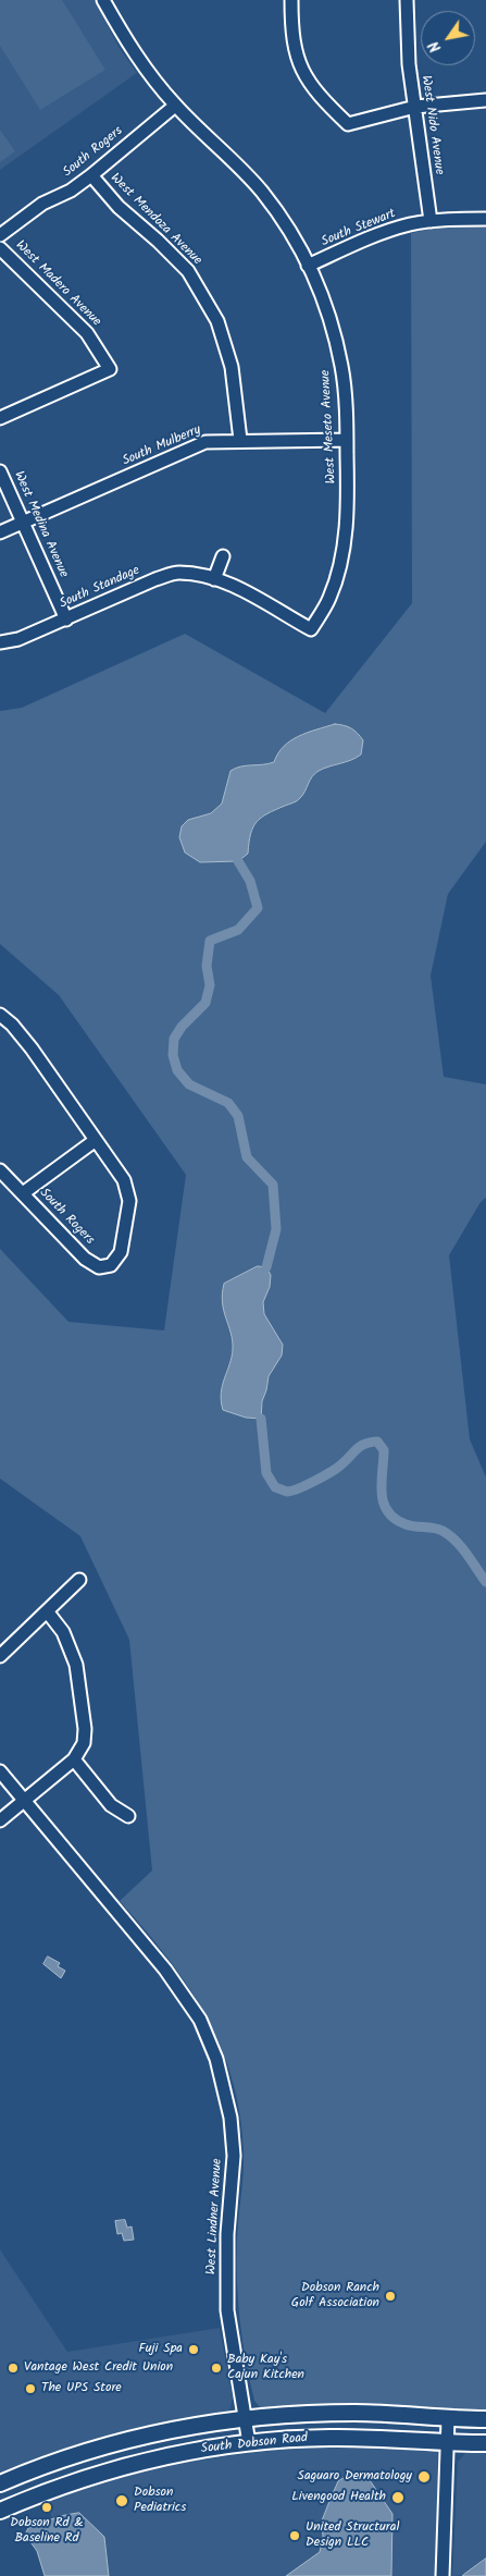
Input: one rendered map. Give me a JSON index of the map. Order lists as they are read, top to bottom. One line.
{"streets":{"main road":["South Dobson Road"],"street":["West Nido Avenue","South Rogers","West Mendoza Avenue","South Stewart","West Madero Avenue","West Meseto Avenue","South Mulberry","West Medina Avenue","South Standage","West Lindner Avenue"]},"crossings":[["West Nido Avenue","South Stewart"],["South Rogers","West Mendoza Avenue"],["South Rogers","West Meseto Avenue"],["West Mendoza Avenue","South Mulberry"],["South Stewart","West Meseto Avenue"],["West Meseto Avenue","South Mulberry"],["West Meseto Avenue","South Standage"],["South Mulberry","West Medina Avenue"],["West Medina Avenue","South Standage"],["West Lindner Avenue","South Dobson Road"]],"places":["Dobson Ranch Golf Association","Fuji Spa","Vantage West Credit Union","Baby Kay's Cajun Kitchen","The UPS Store","Saguaro Dermatology","Livengood Health","Dobson Pediatrics","Dobson Rd & Baseline Rd","United Structural Design LLC"],"north":"bottom left"}
